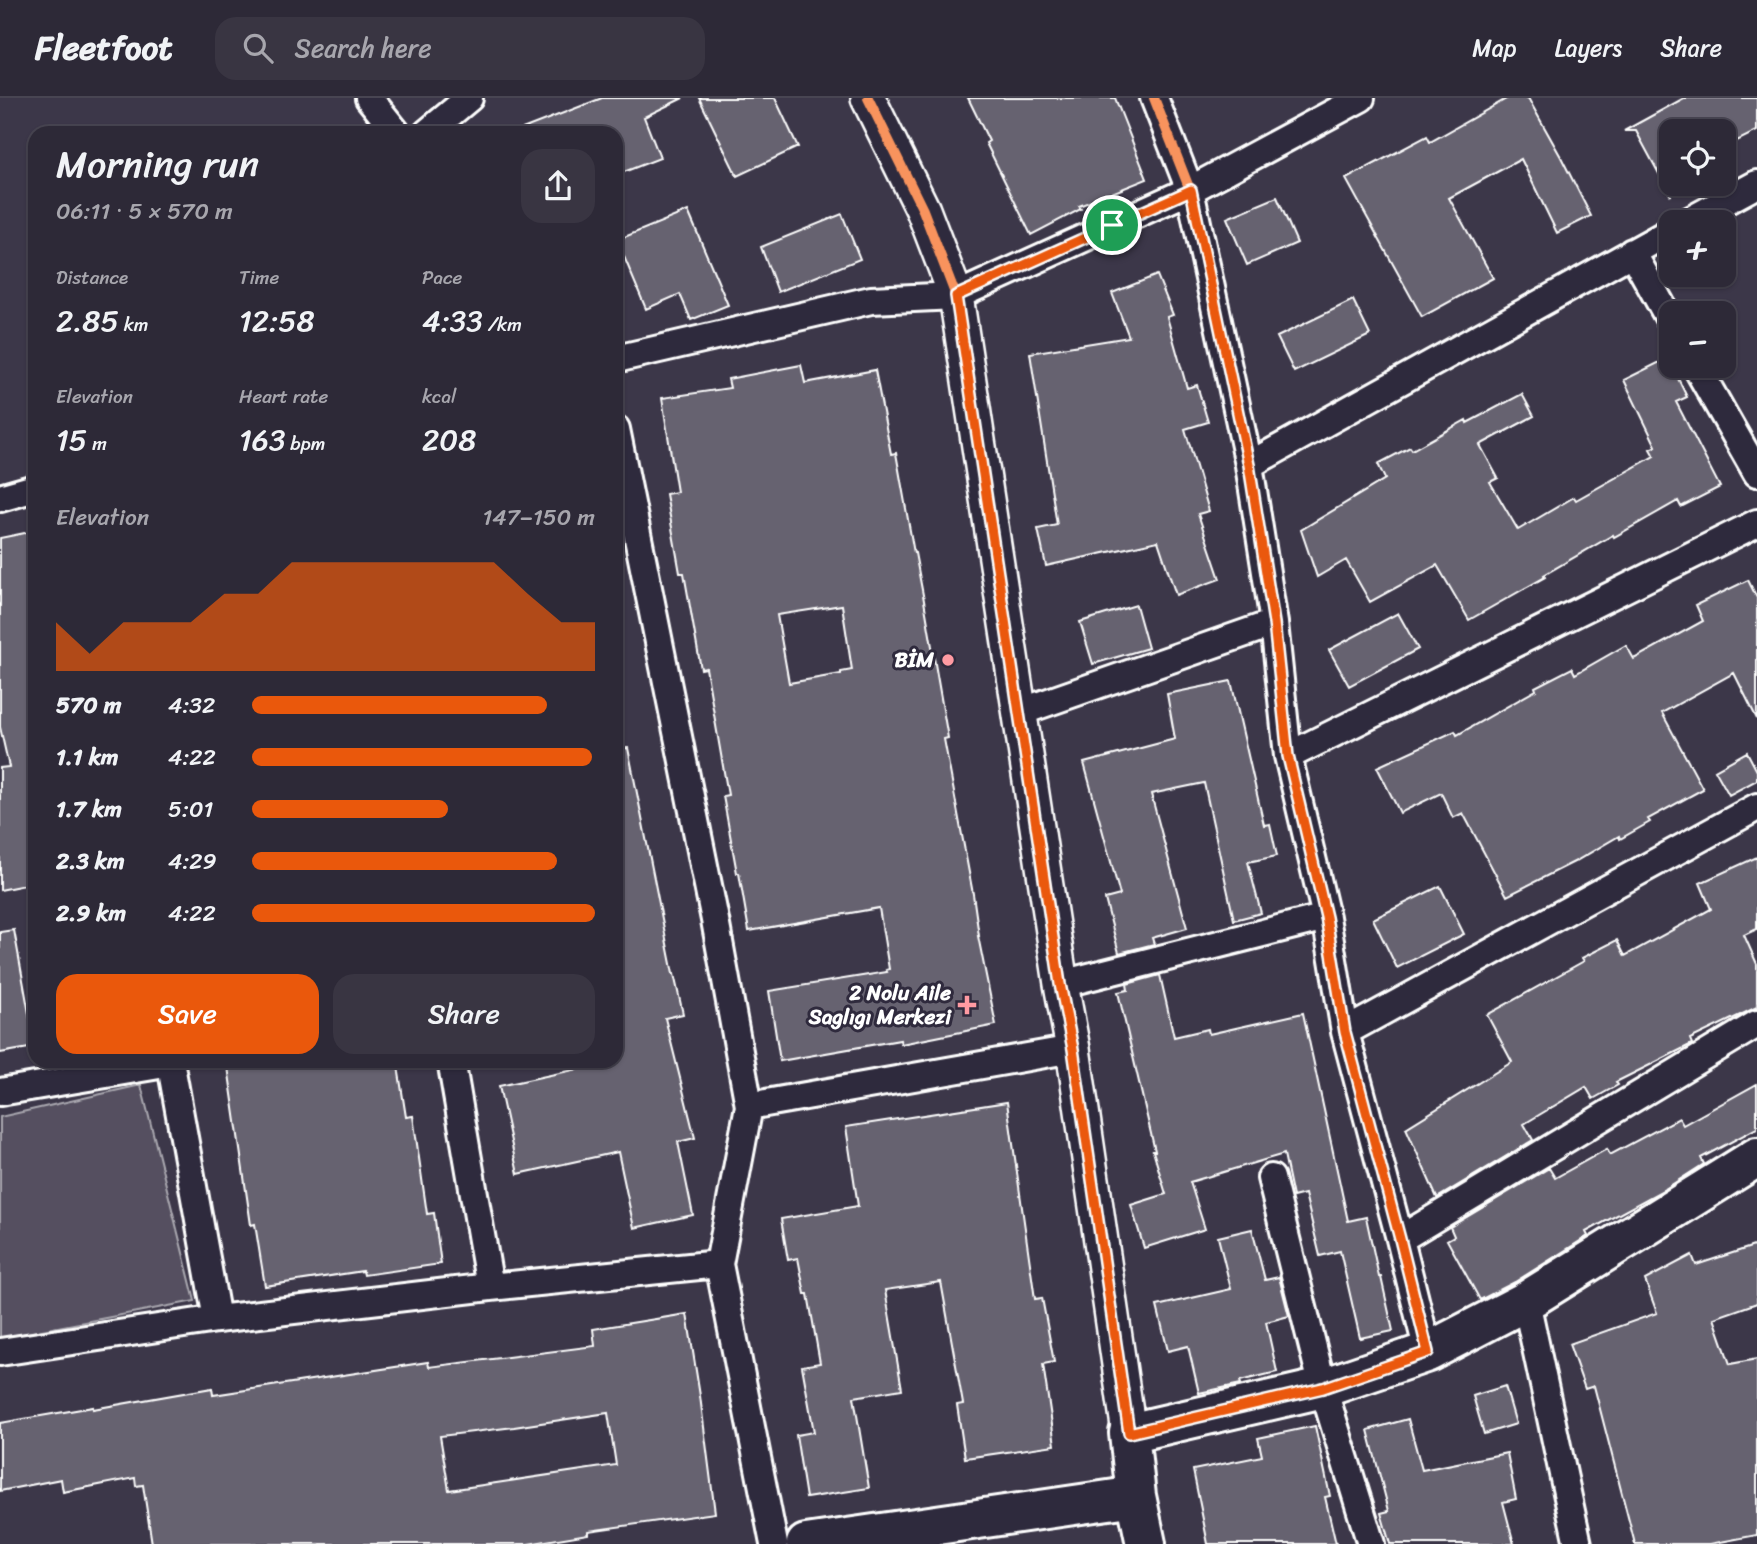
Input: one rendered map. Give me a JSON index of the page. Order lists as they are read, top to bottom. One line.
{"places":{"other":["BİM"],"health":["2 Nolu Aile Saglıgı Merkezi"]},"page":{"header":"Fleetfoot","search":"Search here","nav":["Map","Layers","Share"],"map_buttons":["+","−"],"heading":["Morning run","06:11 · 5 × 570 m"],"stats":[["Distance","2.85 km"],["Time","12:58"],["Pace","4:33 /km"],["Elevation","15 m"],["Heart rate","163 bpm"],["kcal","208"]],"chart":["Elevation","147–150 m"],"list":[{"name":"570 m","note":"4:32"},{"name":"1.1 km","note":"4:22"},{"name":"1.7 km","note":"5:01"},{"name":"2.3 km","note":"4:29"},{"name":"2.9 km","note":"4:22"}],"buttons":["Save","Share"]}}
